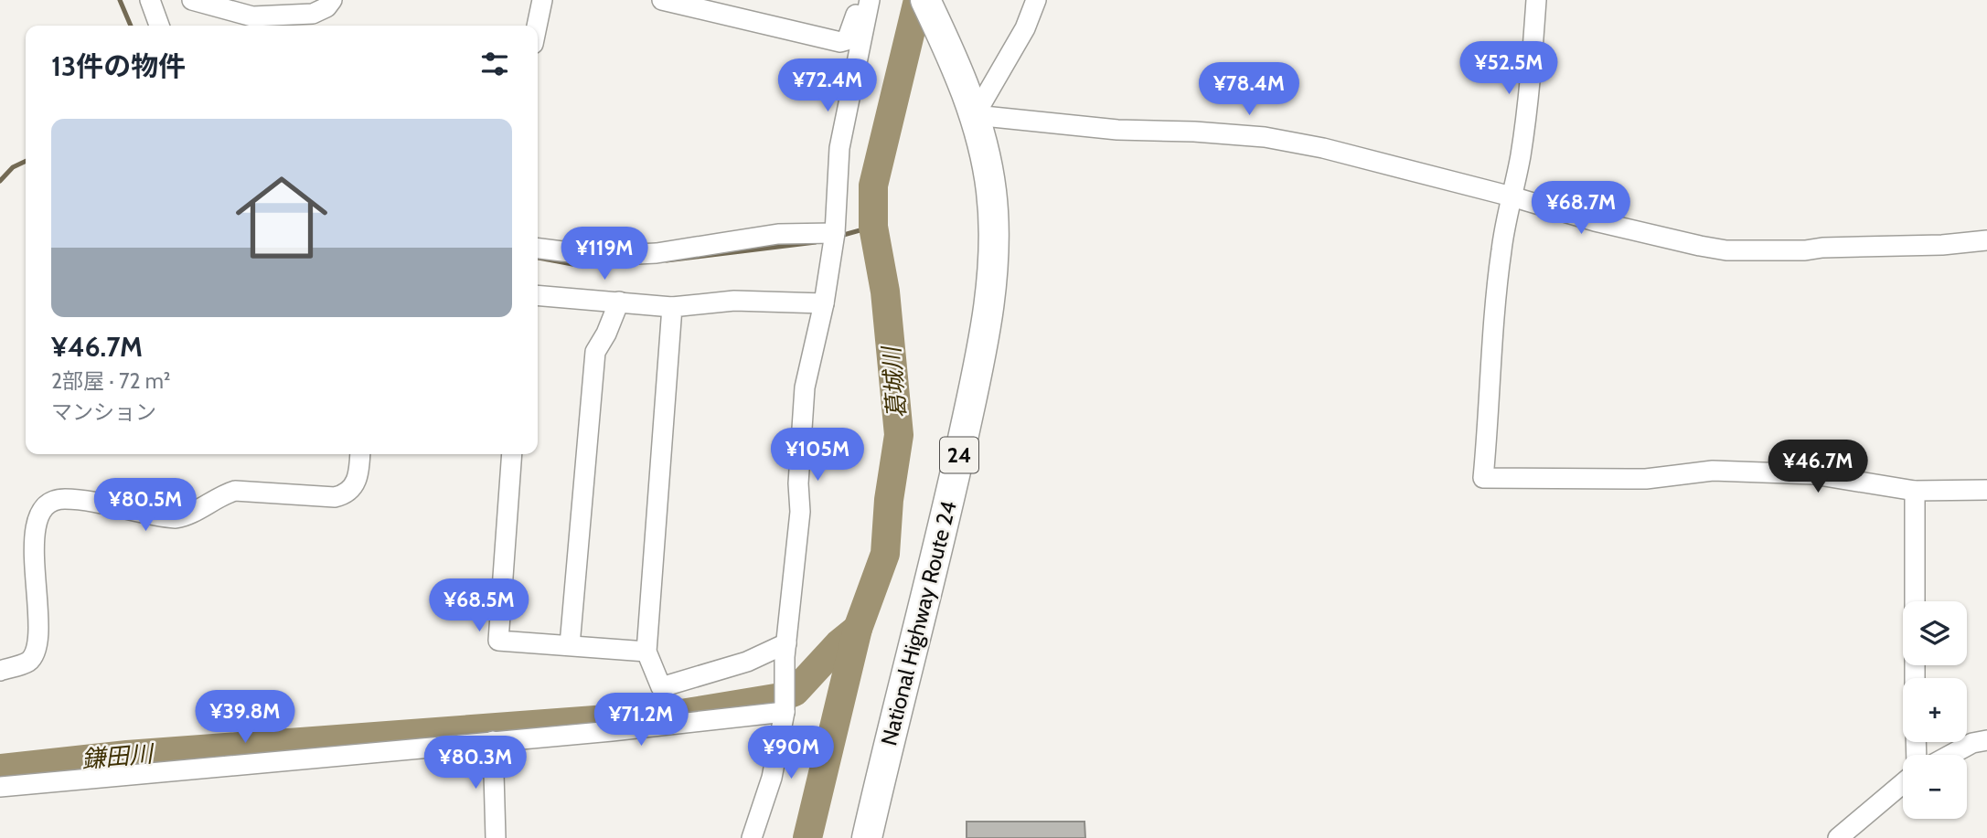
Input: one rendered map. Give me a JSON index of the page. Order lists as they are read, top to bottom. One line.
{"streets":{"highway":["24","National Highway Route 24"]},"water":["葛城川","鎌田川"],"page":{"heading":"13件の物件","price":["¥52.5M","¥72.4M","¥78.4M","¥68.7M","¥119M","¥105M","¥46.7M","¥80.5M","¥68.5M","¥39.8M","¥71.2M","¥90M","¥80.3M"],"list":[{"name":"¥46.7M","note":"2部屋 · 72 m² · マンション"}],"map_buttons":["+","−"]}}
